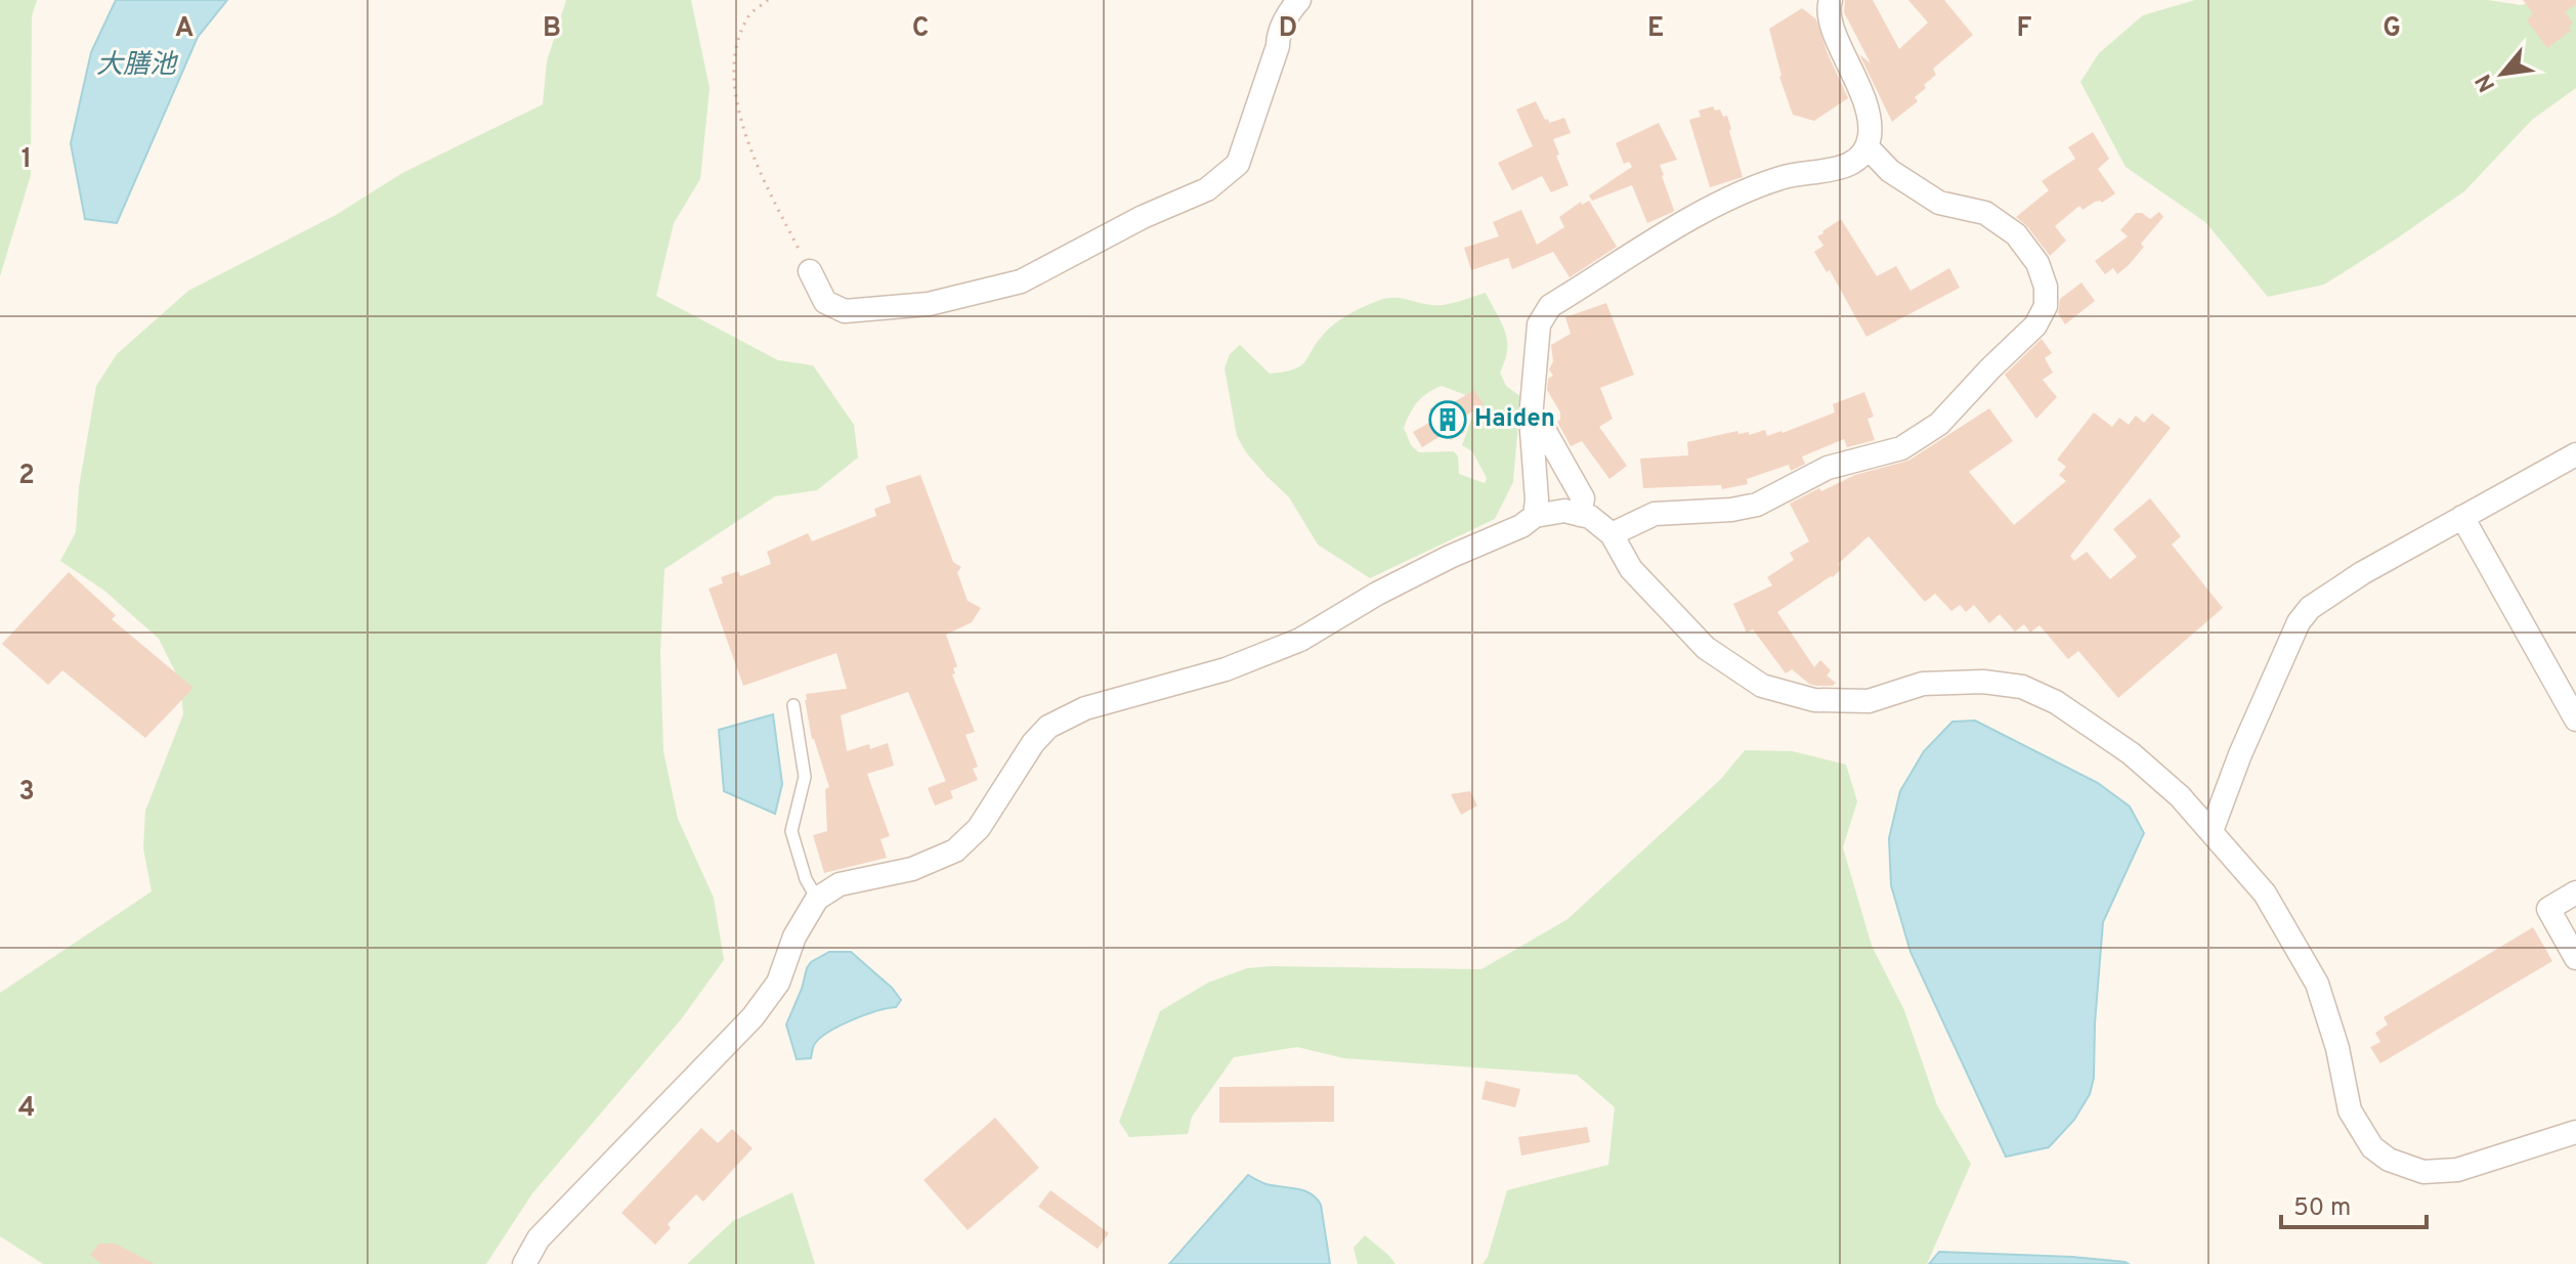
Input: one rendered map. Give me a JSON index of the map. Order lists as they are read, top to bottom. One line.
{"water":["大膳池"],"places":{"building":["Haiden"]},"scale_bar":"50 m","north":"bottom left","grid":{"columns":["A","B","C","D","E","F","G"],"rows":["1","2","3","4"]}}
